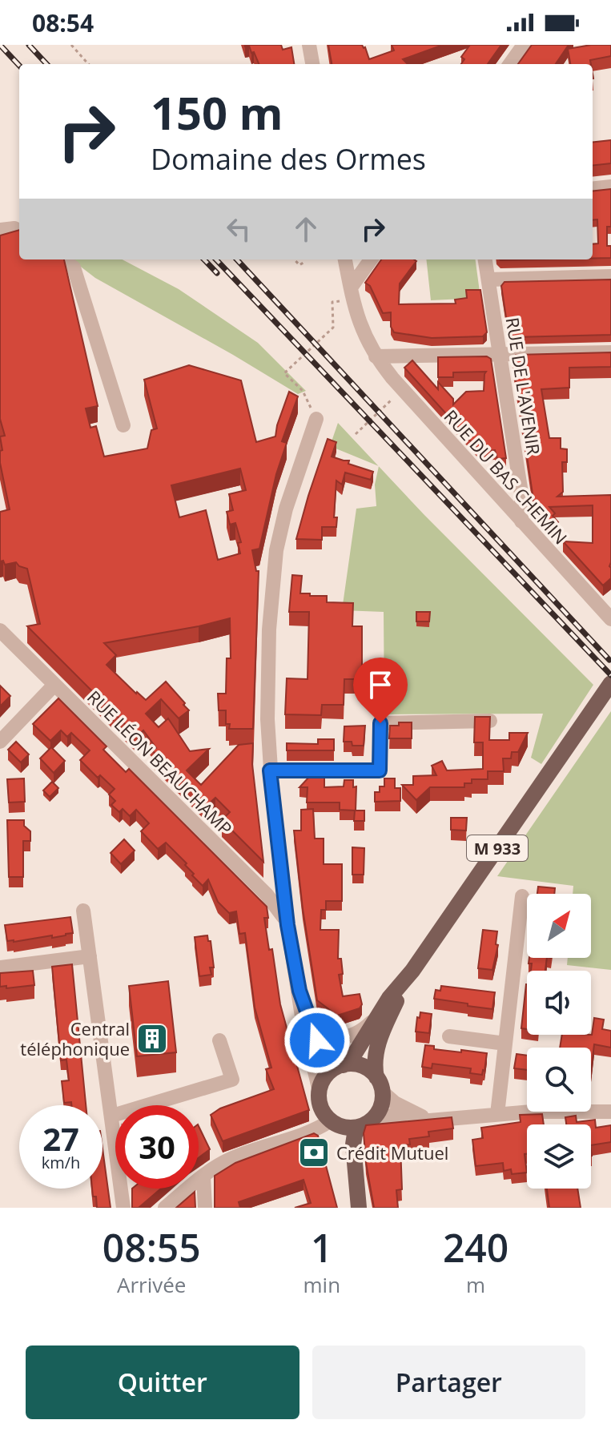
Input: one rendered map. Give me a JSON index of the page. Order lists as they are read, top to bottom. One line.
{"streets":{"main road":["M 933"],"street":["RUE DE L'AVENIR","RUE DU BAS CHEMIN","RUE LÉON BEAUCHAMP"]},"crossings":[["RUE DE L'AVENIR","RUE DU BAS CHEMIN"]],"places":{"building":["Central téléphonique"],"bank":["Crédit Mutuel"]},"north":"top right","page":{"status":"08:54","turn":["150 m","Domaine des Ormes"],"speed":"27 km/h","limit":"30","eta":["08:55","Arrivée","1","min","240","m"],"buttons":["Quitter","Partager"]}}
